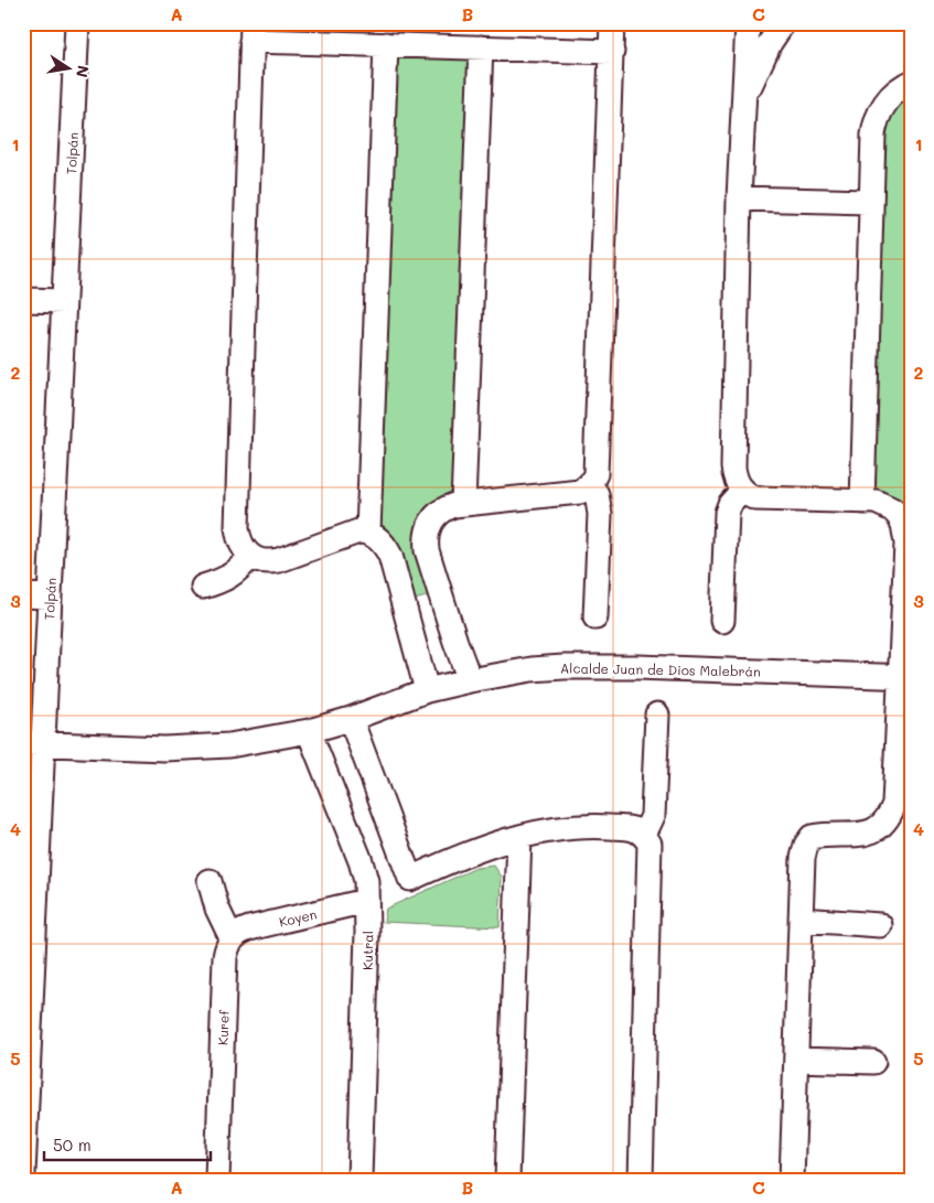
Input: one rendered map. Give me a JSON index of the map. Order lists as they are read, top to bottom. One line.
{"streets":{"street":["Tolpán","Alcalde Juan de Dios Malebrán","Koyen","Kutral","Kuref"]},"crossings":[["Tolpán","Alcalde Juan de Dios Malebrán"],["Alcalde Juan de Dios Malebrán","Kutral"],["Koyen","Kutral"],["Koyen","Kuref"]],"scale_bar":"50 m","north":"right","grid":{"columns":["A","B","C"],"rows":["1","2","3","4","5"]}}
